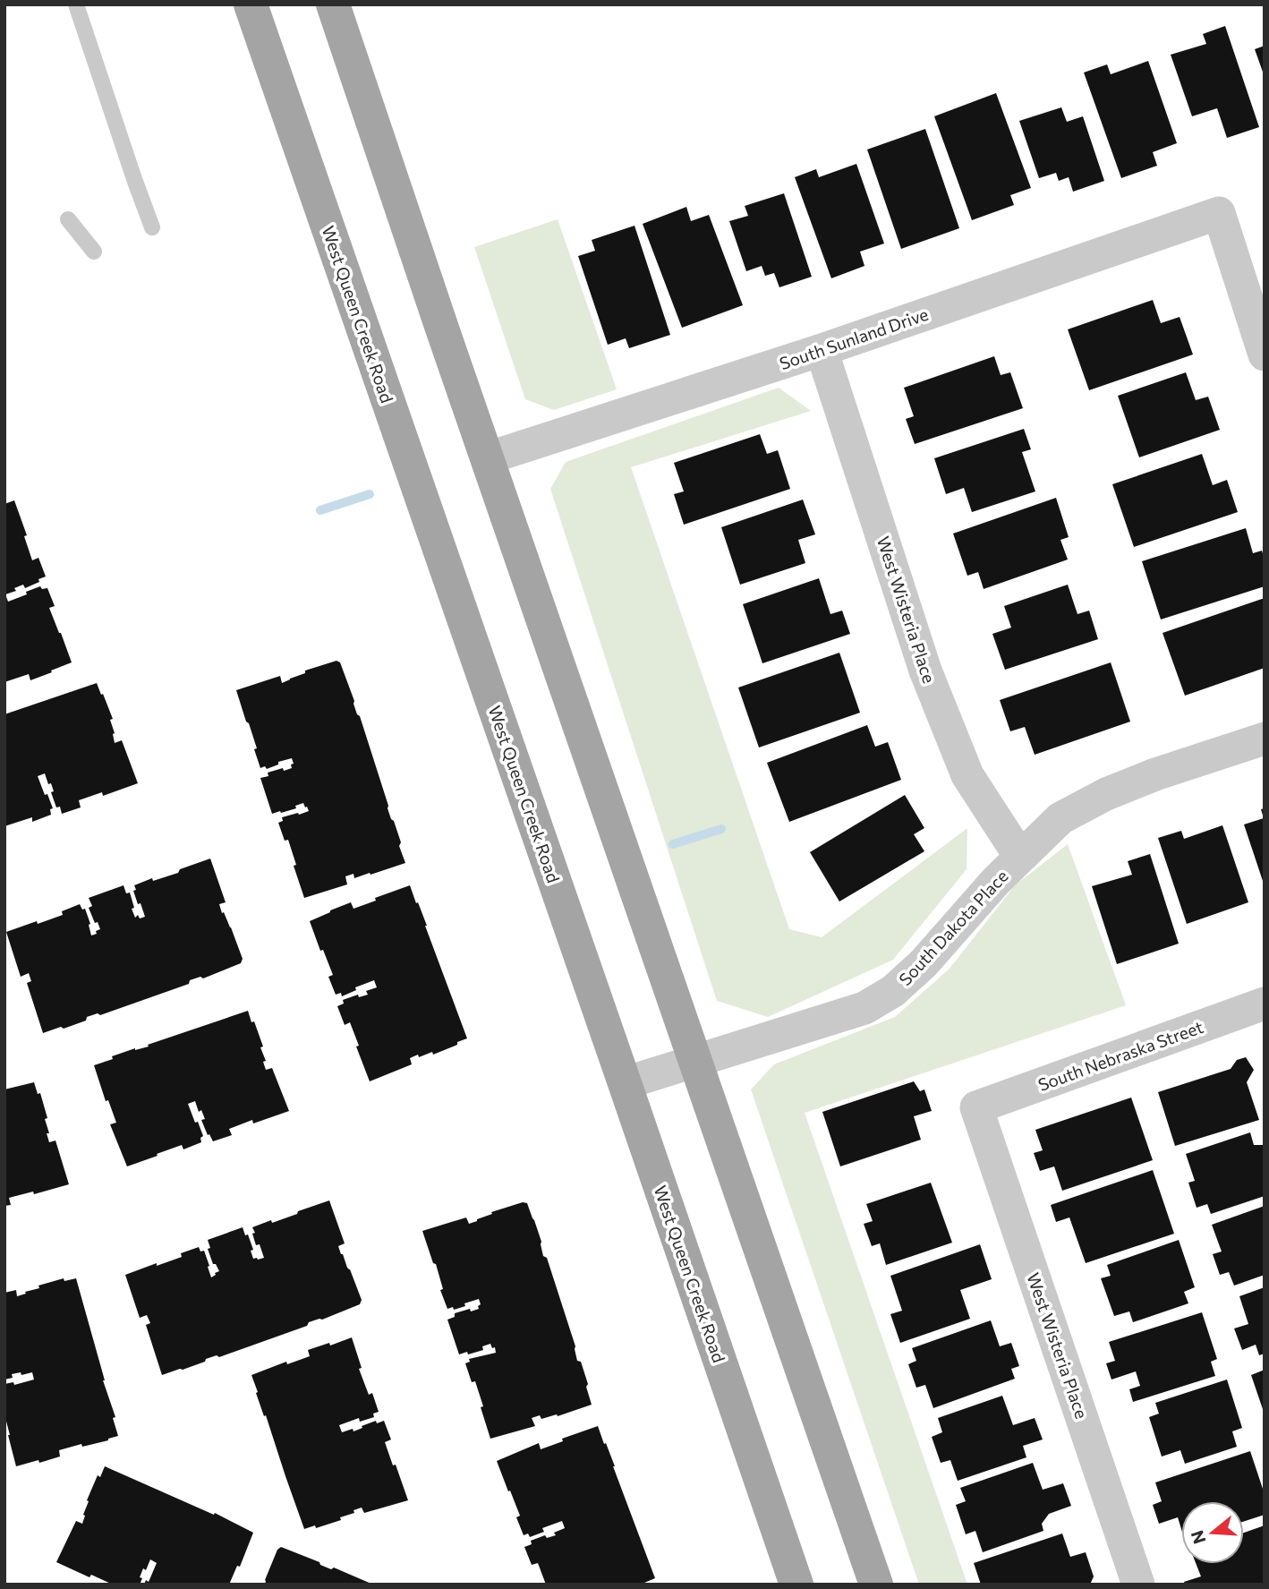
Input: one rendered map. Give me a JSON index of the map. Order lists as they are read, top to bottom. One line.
{"streets":{"main road":["West Queen Creek Road"],"street":["South Sunland Drive","West Wisteria Place","South Dakota Place","South Nebraska Street"]},"crossings":[["West Queen Creek Road","South Dakota Place"],["South Sunland Drive","West Wisteria Place"],["West Wisteria Place","South Dakota Place"],["West Wisteria Place","South Nebraska Street"]],"north":"left"}
